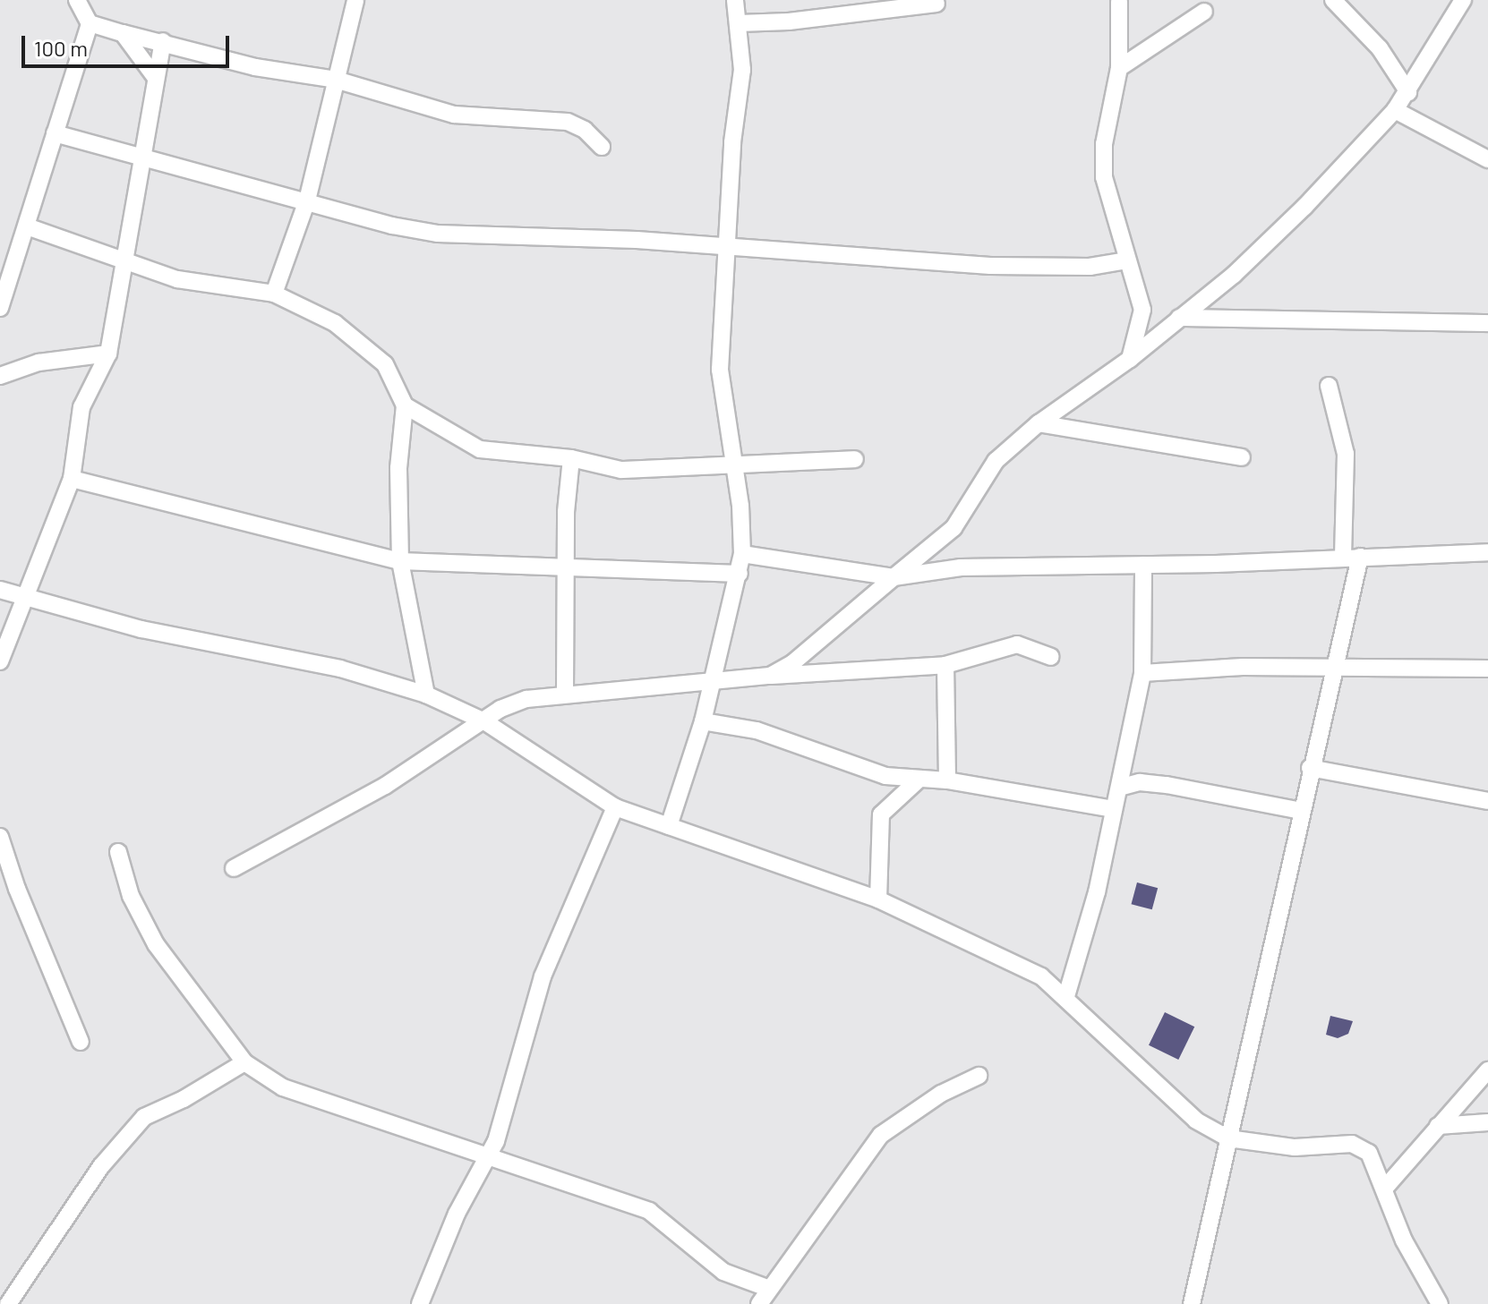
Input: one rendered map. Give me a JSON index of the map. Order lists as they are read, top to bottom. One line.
{"scale_bar":"100 m"}
